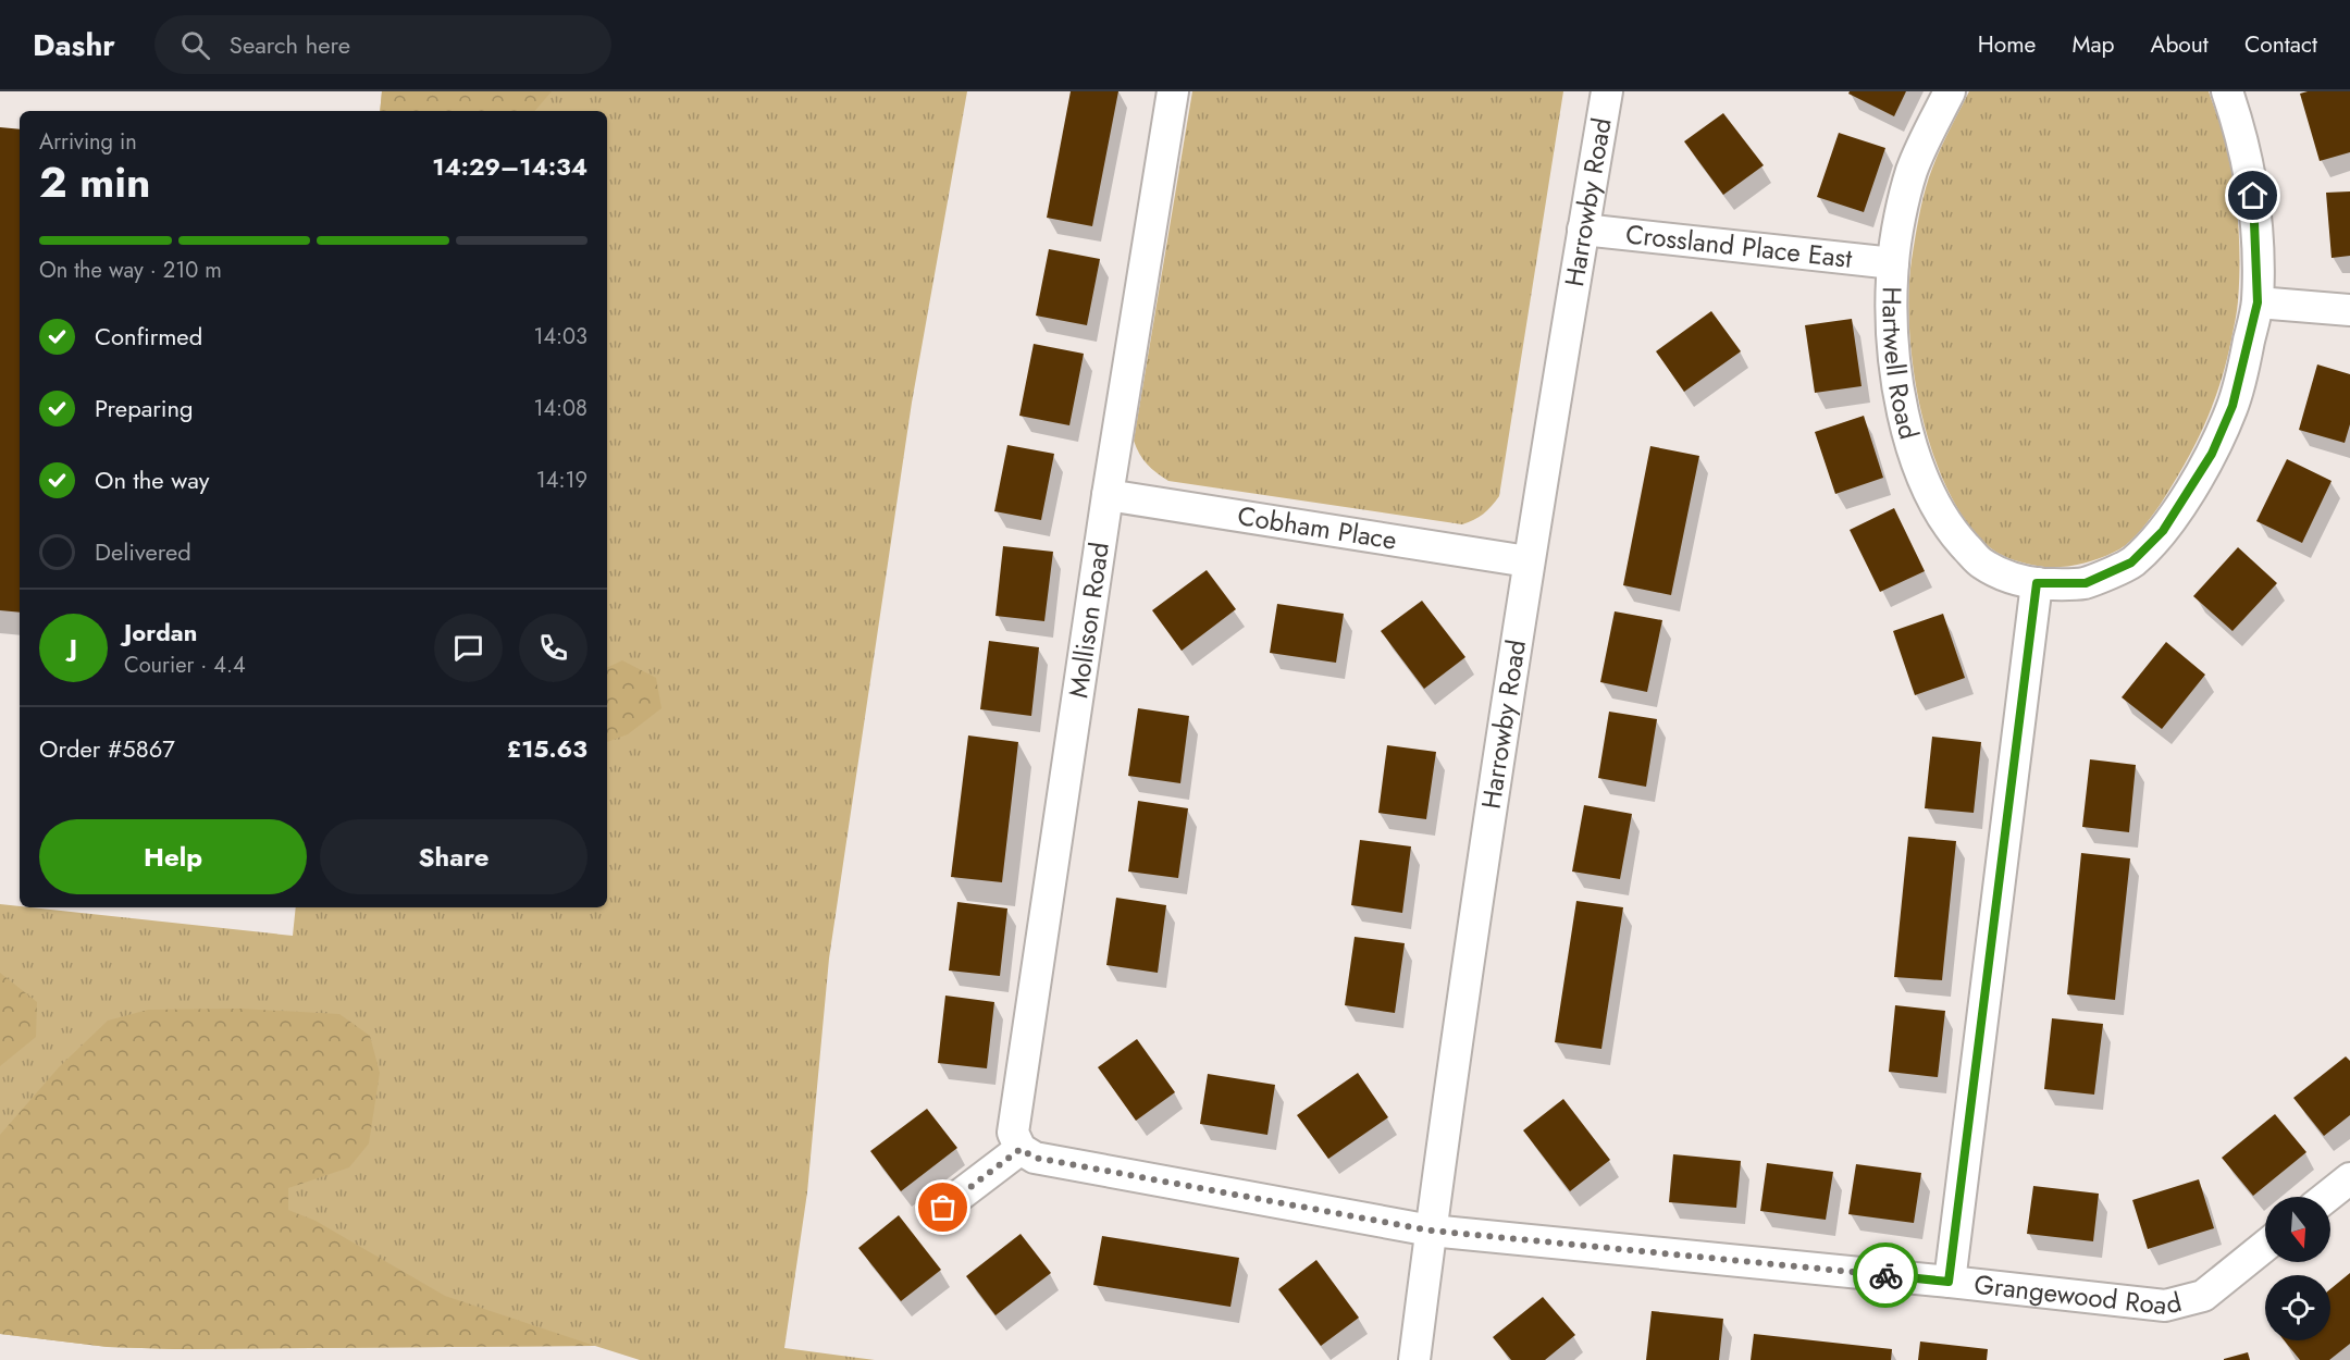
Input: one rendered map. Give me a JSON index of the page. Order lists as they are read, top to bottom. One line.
{"streets":{"street":["Harrowby Road","Crossland Place East","Hartwell Road","Cobham Place","Mollison Road","Grangewood Road"]},"crossings":[["Harrowby Road","Crossland Place East"],["Harrowby Road","Cobham Place"],["Harrowby Road","Grangewood Road"],["Crossland Place East","Hartwell Road"],["Cobham Place","Mollison Road"]],"north":"bottom","page":{"header":"Dashr","search":"Search here","nav":["Home","Map","About","Contact"],"heading":["2 min","Arriving in","14:29–14:34"],"panel":["Jordan","Courier · 4.4","Order #5867","£15.63"],"bar":"On the way · 210 m","list":[["Confirmed","14:03"],["Preparing","14:08"],["On the way","14:19"],"Delivered"],"round":"J","buttons":["Help","Share"]}}
